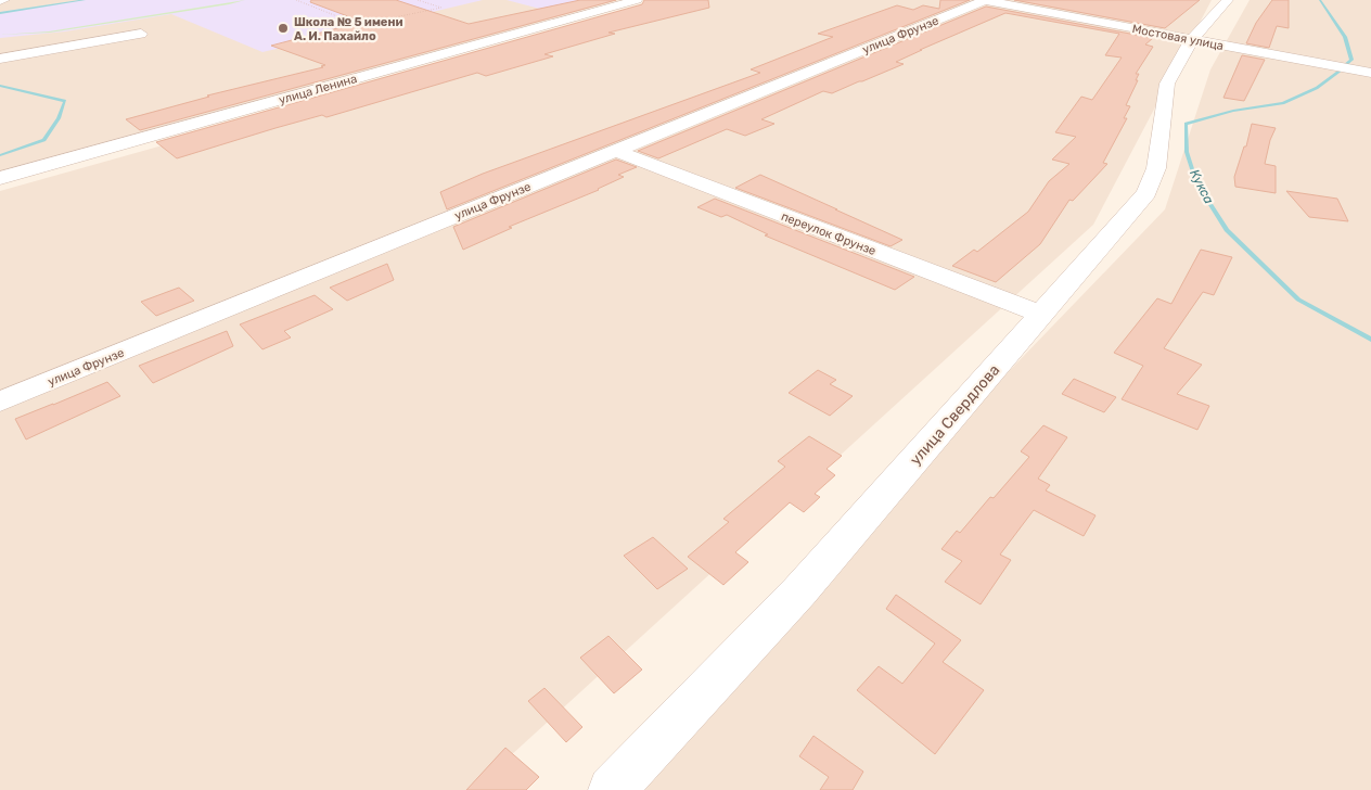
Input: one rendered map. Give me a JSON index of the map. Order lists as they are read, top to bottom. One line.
{"streets":{"street":["улица Фрунзе","Мостовая улица","улица Ленина","переулок Фрунзе","улица Свердлова"]},"crossings":[["улица Фрунзе","Мостовая улица"],["улица Фрунзе","переулок Фрунзе"],["Мостовая улица","улица Свердлова"],["переулок Фрунзе","улица Свердлова"]],"water":["Кукса"],"places":["Школа № 5 имени А. И. Пахайло"]}
